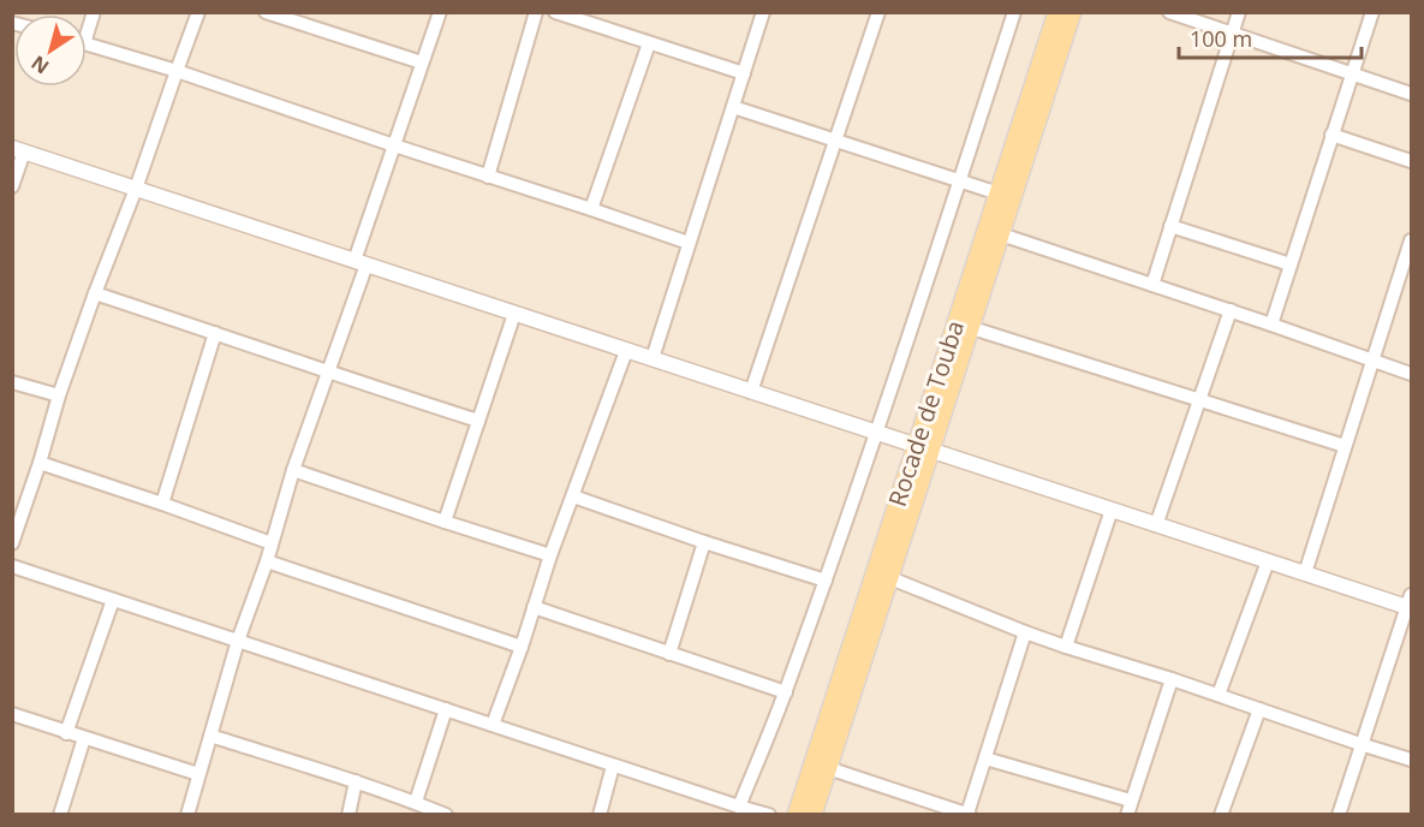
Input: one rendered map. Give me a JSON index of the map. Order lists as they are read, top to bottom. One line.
{"streets":{"main road":["Rocade de Touba"]},"scale_bar":"100 m","north":"bottom left"}
